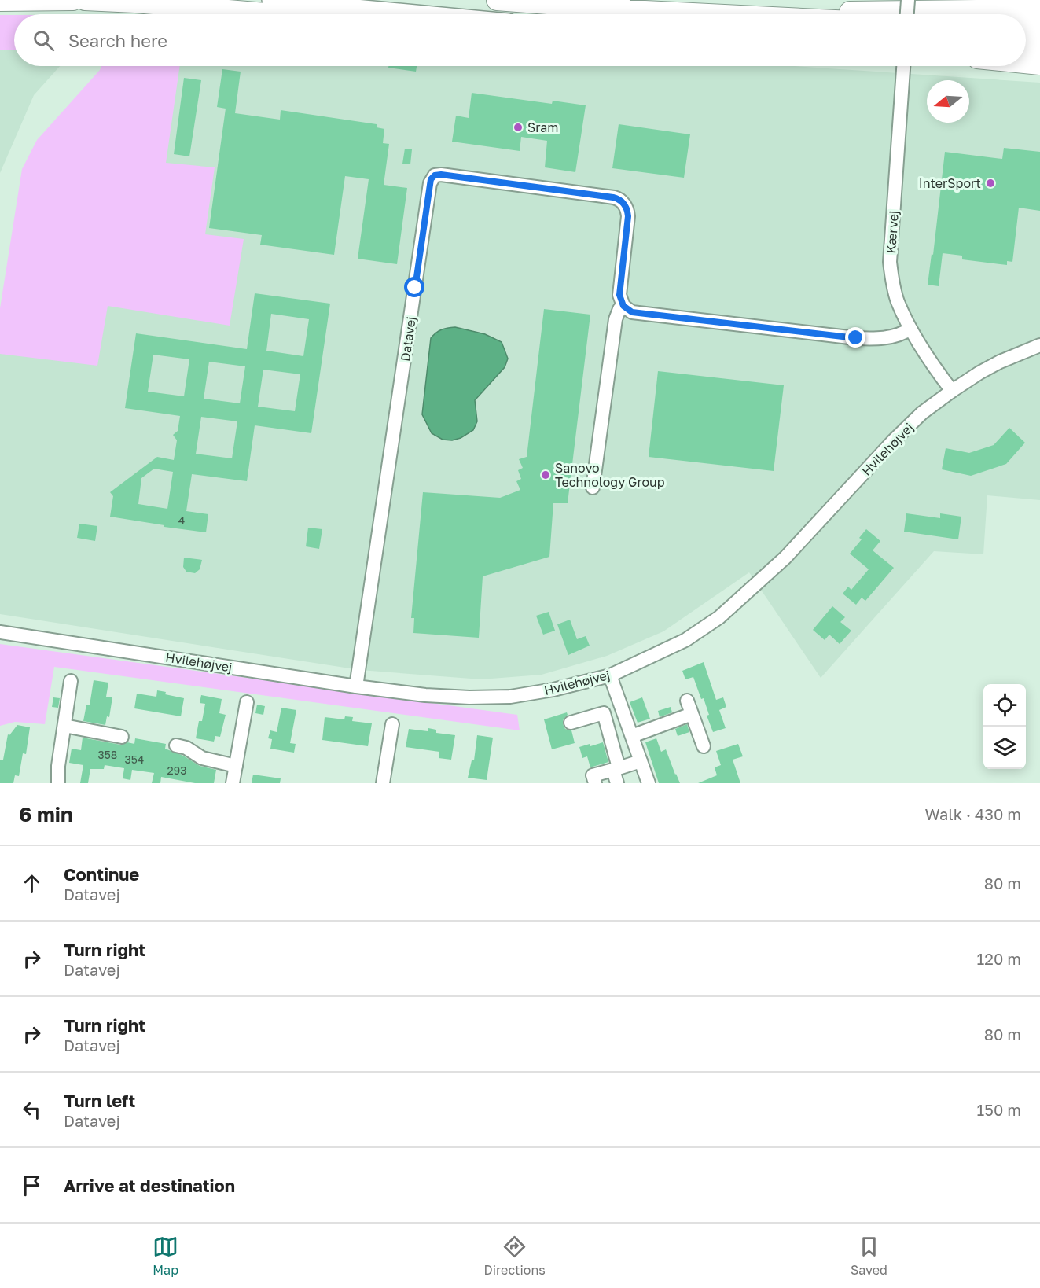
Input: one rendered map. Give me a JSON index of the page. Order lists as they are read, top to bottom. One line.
{"streets":{"street":["Kærvej","Datavej","Hvilehøjvej"]},"crossings":[["Kærvej","Hvilehøjvej"],["Datavej","Hvilehøjvej"]],"places":["Sram","InterSport","Sanovo Technology Group"],"house_numbers":["4","358","354","293"],"north":"left","page":{"search":"Search here","heading":["6 min","Walk · 430 m"],"list":[["Continue","Datavej","80 m"],["Turn right","Datavej","120 m"],["Turn right","Datavej","80 m"],["Turn left","Datavej","150 m"],"Arrive at destination"],"nav":["Map","Directions","Saved"]}}
